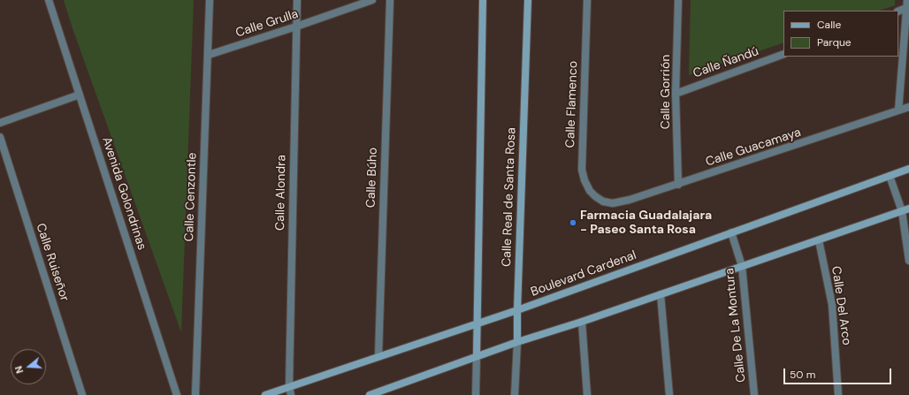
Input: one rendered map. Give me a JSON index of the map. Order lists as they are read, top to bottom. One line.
{"streets":{"street":["Calle Grulla","Calle Ñandú","Calle Gorrión","Calle Flamenco","Calle Guacamaya","Calle Búho","Calle Alondra","Avenida Golondrinas","Calle Cenzontle","Calle Real de Santa Rosa","Calle Ruiseñor","Boulevard Cardenal","Calle Del Arco","Calle De La Montura"]},"crossings":[["Calle Grulla","Calle Alondra"],["Calle Grulla","Calle Cenzontle"],["Calle Ñandú","Calle Gorrión"],["Calle Gorrión","Calle Guacamaya"],["Calle Flamenco","Calle Guacamaya"],["Calle Búho","Boulevard Cardenal"],["Calle Alondra","Boulevard Cardenal"],["Calle Real de Santa Rosa","Boulevard Cardenal"],["Boulevard Cardenal","Calle De La Montura"]],"places":["Farmacia Guadalajara - Paseo Santa Rosa"],"legend":["Calle","Parque"],"scale_bar":"50 m","north":"left"}
